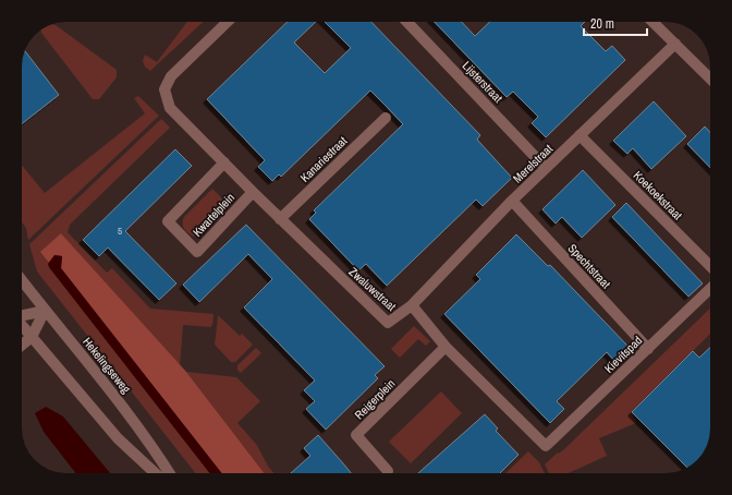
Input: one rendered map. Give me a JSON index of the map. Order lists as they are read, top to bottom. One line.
{"streets":{"street":["Lijsterstraat","Kanariestraat","Merelstraat","Koekoekstraat","Kwartelplein","Spechtstraat","Zwaluwstraat","Kievitspad","Hekelingseweg","Reigerplein"]},"crossings":[["Lijsterstraat","Merelstraat"],["Kanariestraat","Zwaluwstraat"],["Merelstraat","Koekoekstraat"],["Merelstraat","Spechtstraat"],["Merelstraat","Zwaluwstraat"],["Kwartelplein","Zwaluwstraat"],["Spechtstraat","Kievitspad"],["Zwaluwstraat","Kievitspad"],["Zwaluwstraat","Reigerplein"]],"house_numbers":["5"],"scale_bar":"20 m"}
